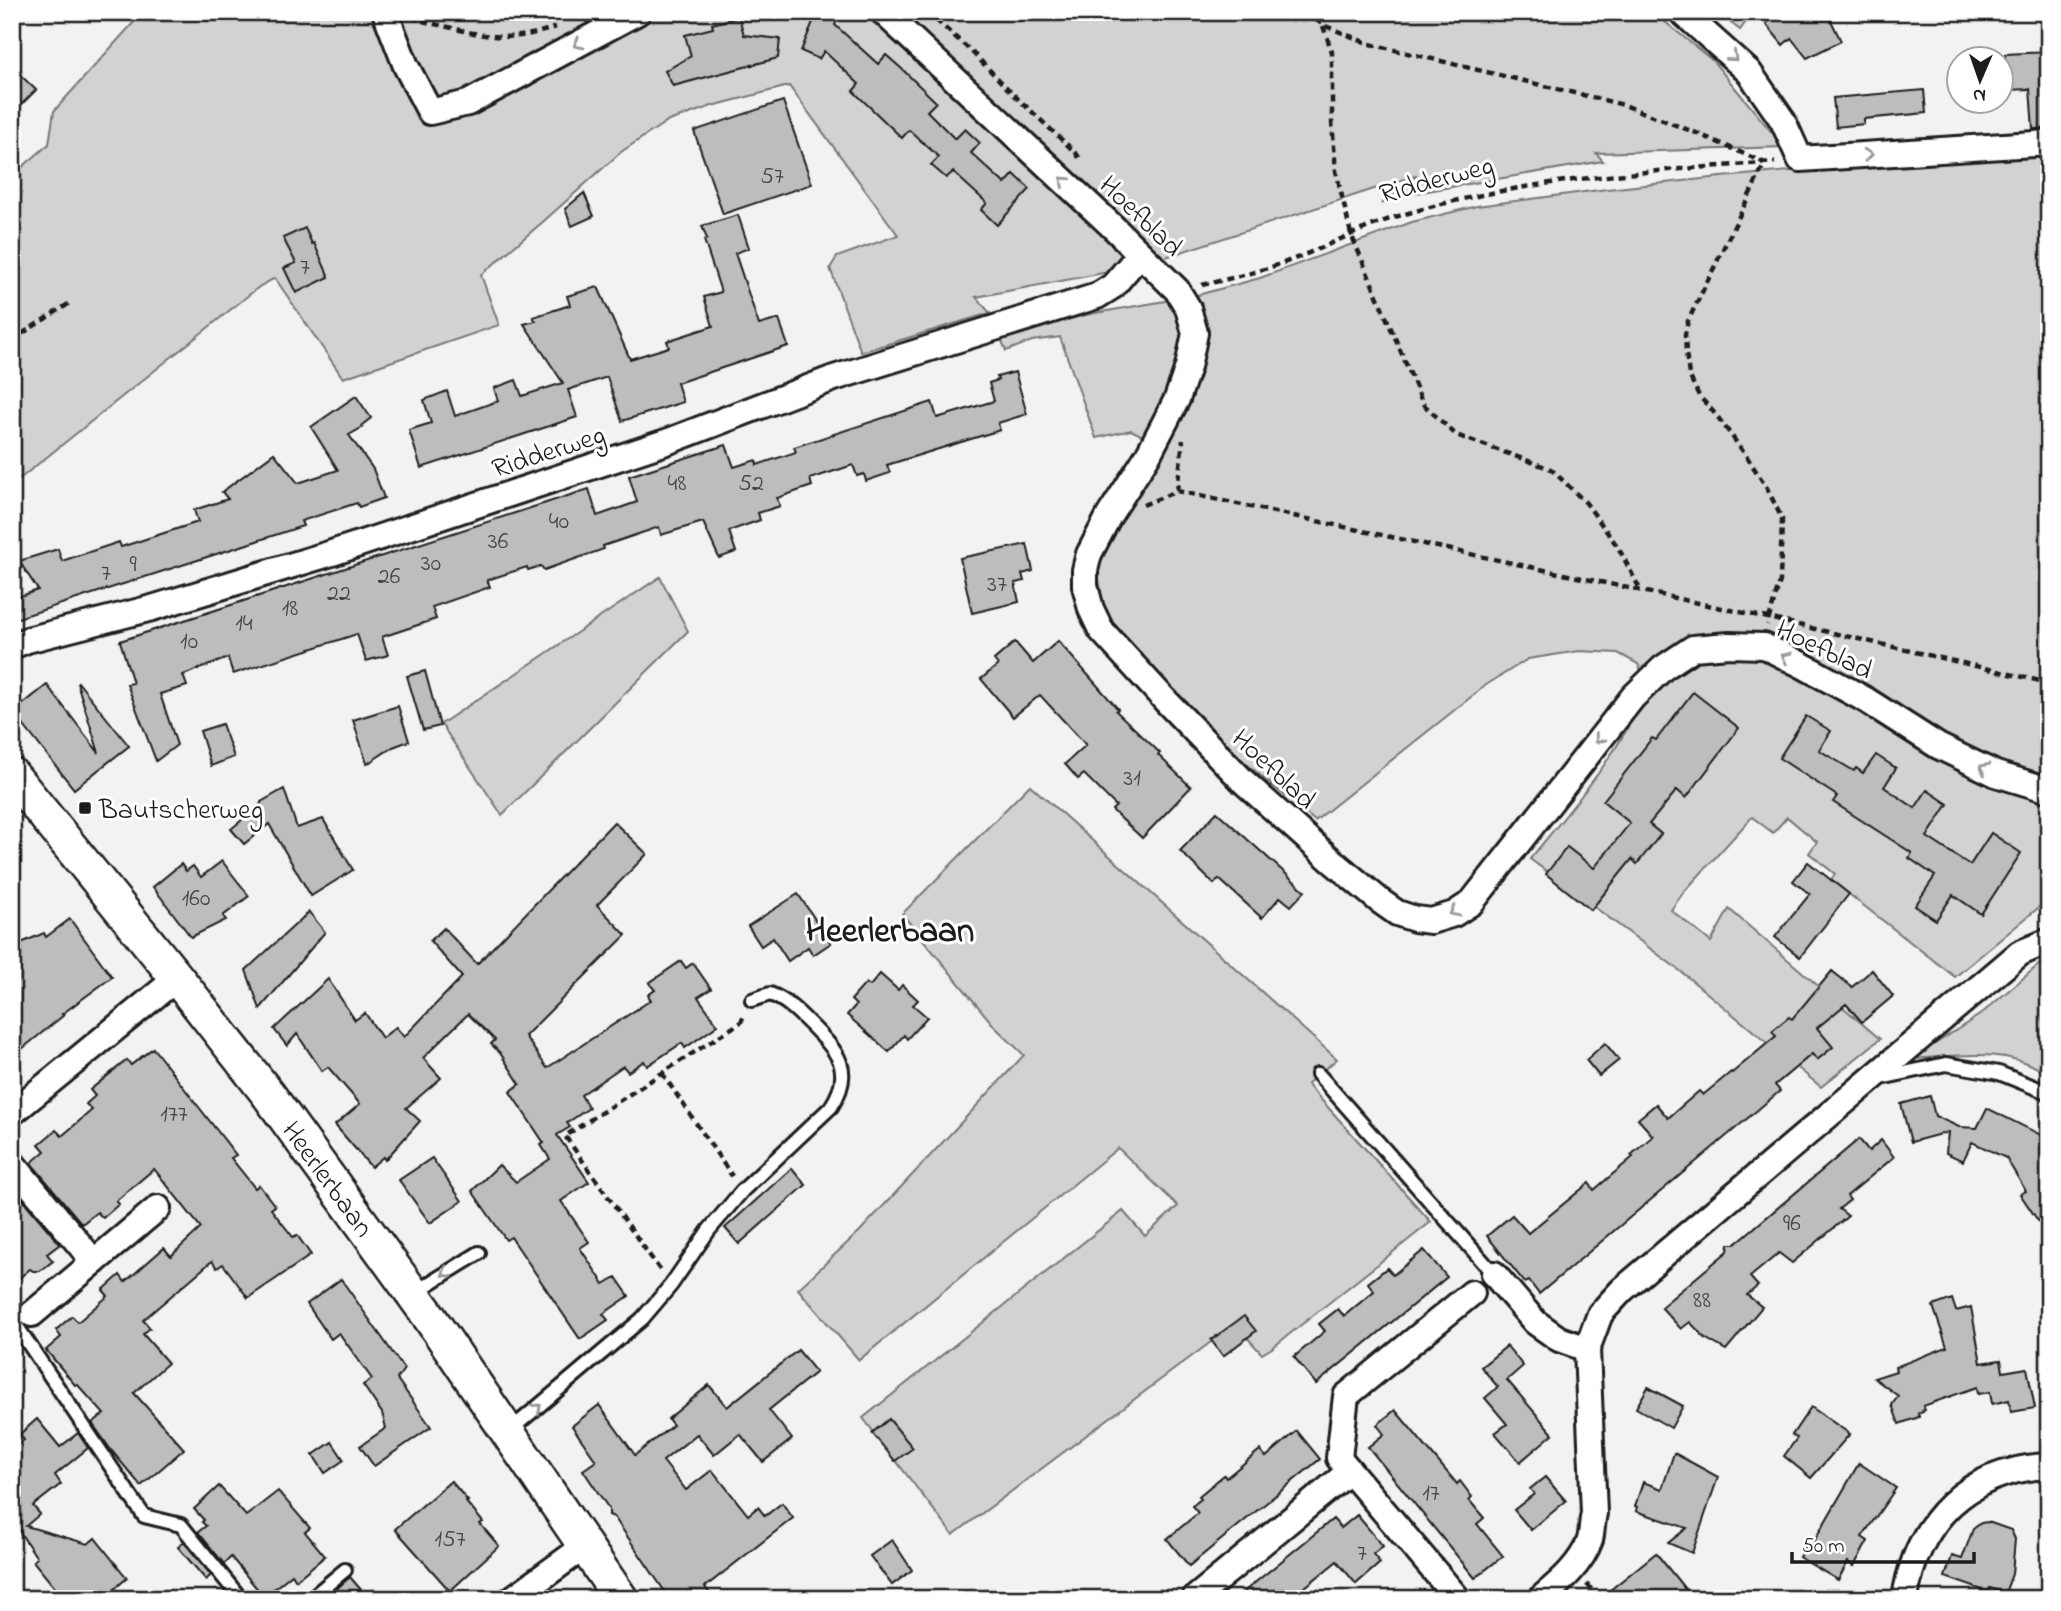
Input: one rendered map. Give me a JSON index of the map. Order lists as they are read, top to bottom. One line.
{"streets":{"street":["Ridderweg","Hoefblad","Heerlerbaan"]},"crossings":[["Ridderweg","Hoefblad"]],"districts":["Heerlerbaan"],"places":{"transit":["Bautscherweg"]},"house_numbers":["57","7","48","52","40","36","30","9","7","26","37","22","18","14","10","31","160","177","96","88","17","157","7"],"scale_bar":"50 m","north":"bottom"}
